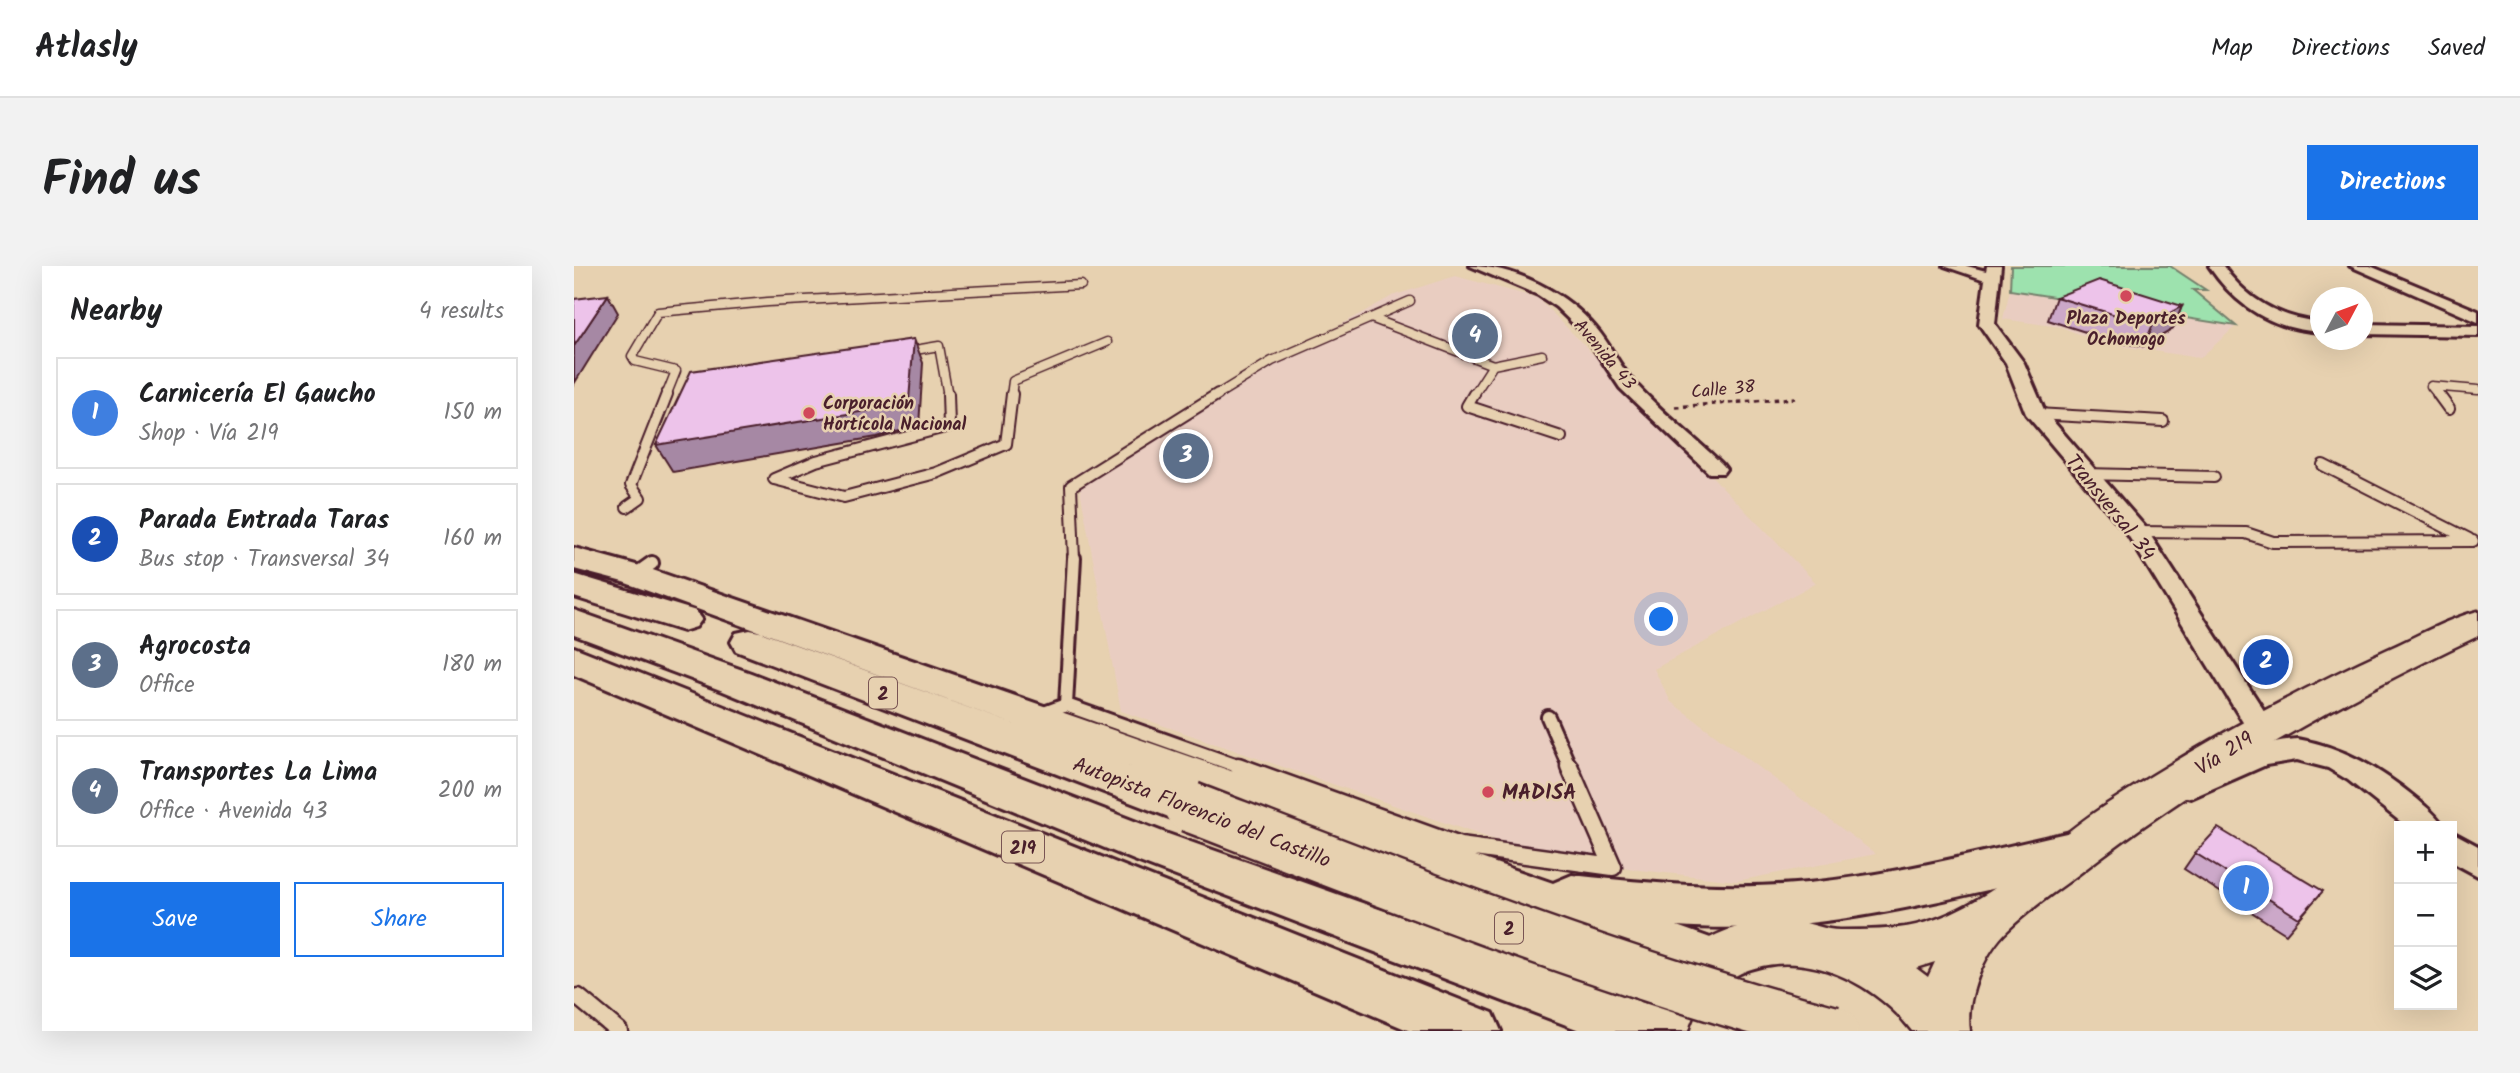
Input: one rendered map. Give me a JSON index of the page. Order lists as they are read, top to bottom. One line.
{"streets":{"highway":["2","Autopista Florencio del Castillo","219"],"main road":["Vía 219"],"street":["Avenida 43","Transversal 34"],"path":["Calle 38"]},"crossings":[["Avenida 43","Calle 38"],["Transversal 34","Vía 219"],["2","Vía 219"]],"places":["Plaza Deportes Ochomogo","Corporación Hortícola Nacional","MADISA"],"north":"top right","page":{"header":"Atlasly","nav":["Map","Directions","Saved"],"title":"Find us","buttons":["Directions",["Save","Share"]],"heading":["Nearby","4 results"],"pins":["4","3","2","1"],"list":[{"mark":"1","name":"Carnicería El Gaucho","note":"Shop · Vía 219","value":"150 m"},{"mark":"2","name":"Parada Entrada Taras","note":"Bus stop · Transversal 34","value":"160 m"},{"mark":"3","name":"Agrocosta","note":"Office","value":"180 m"},{"mark":"4","name":"Transportes La Lima","note":"Office · Avenida 43","value":"200 m"}],"map_buttons":["+","−"]}}
